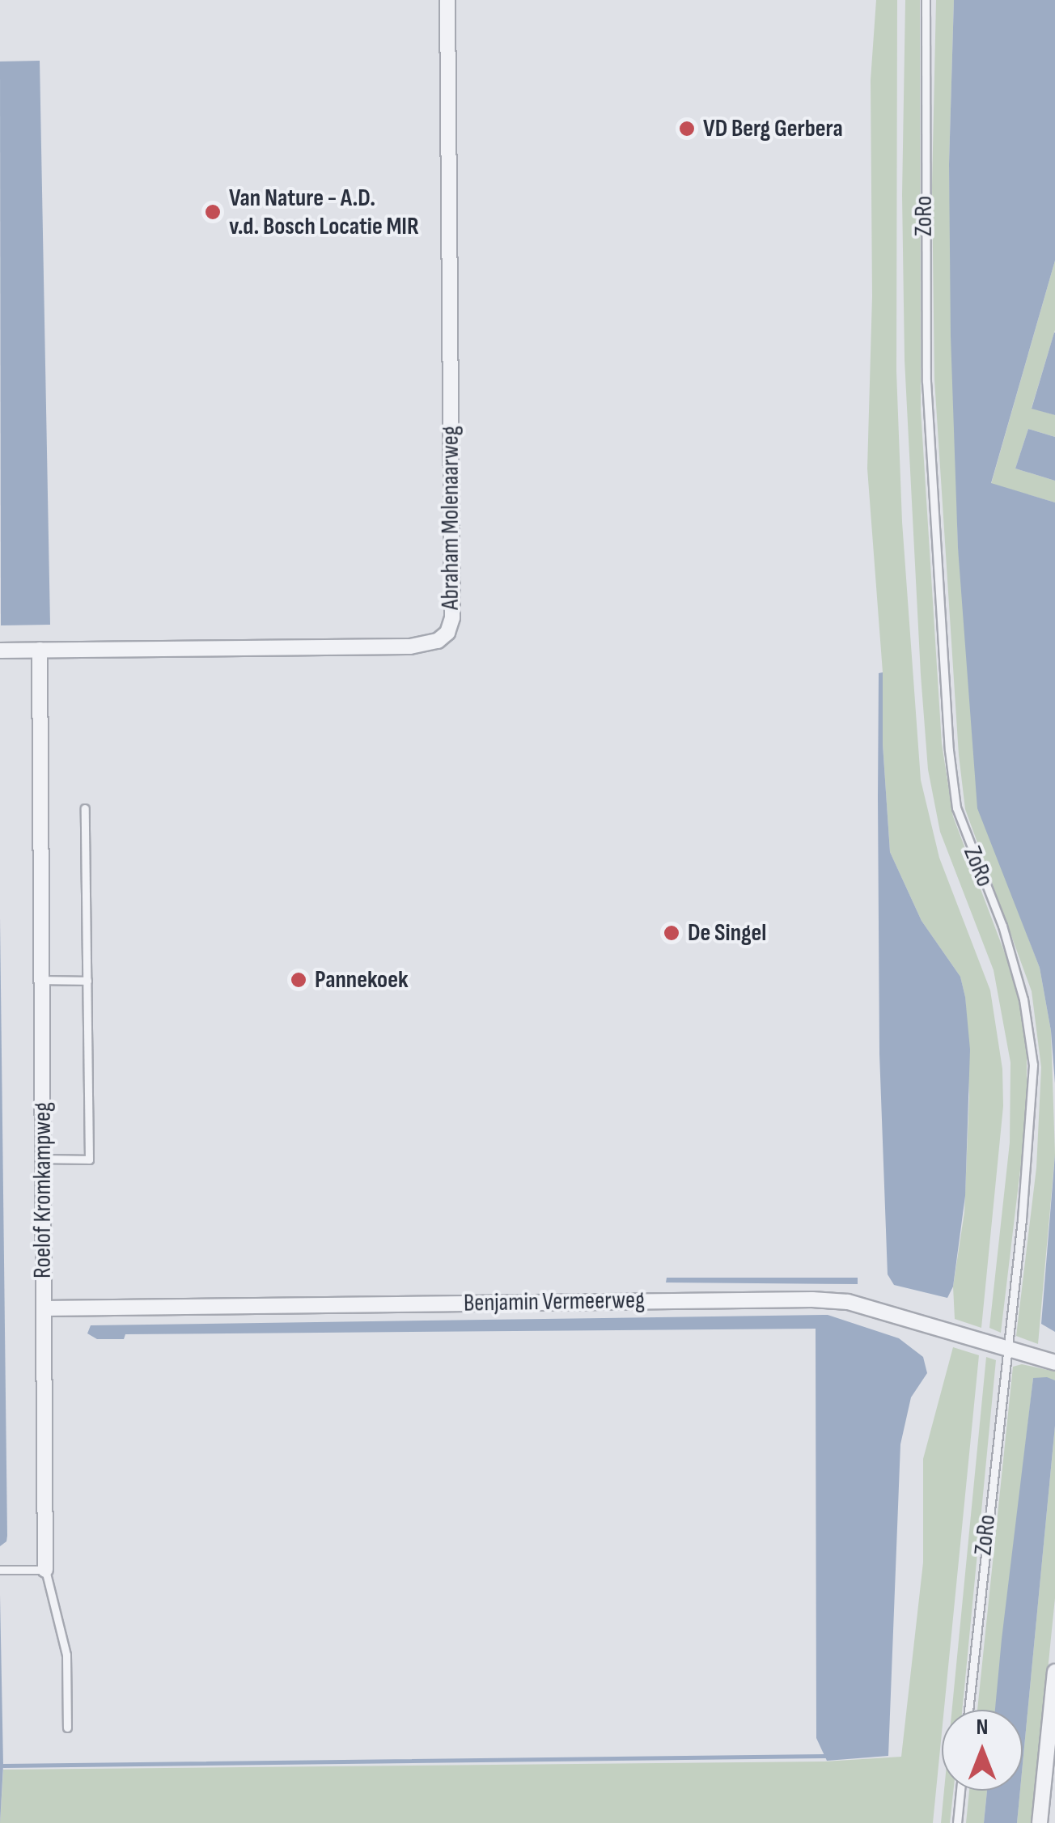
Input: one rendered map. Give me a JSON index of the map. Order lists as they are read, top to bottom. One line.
{"streets":{"street":["Abraham Molenaarweg","Roelof Kromkampweg","Benjamin Vermeerweg"],"lane":["ZoRo"]},"crossings":[["ZoRo","Benjamin Vermeerweg"],["Abraham Molenaarweg","Roelof Kromkampweg"],["Roelof Kromkampweg","Benjamin Vermeerweg"]],"places":["VD Berg Gerbera","Van Nature - A.D. v.d. Bosch Locatie MIR","De Singel","Pannekoek"],"north":"top"}
